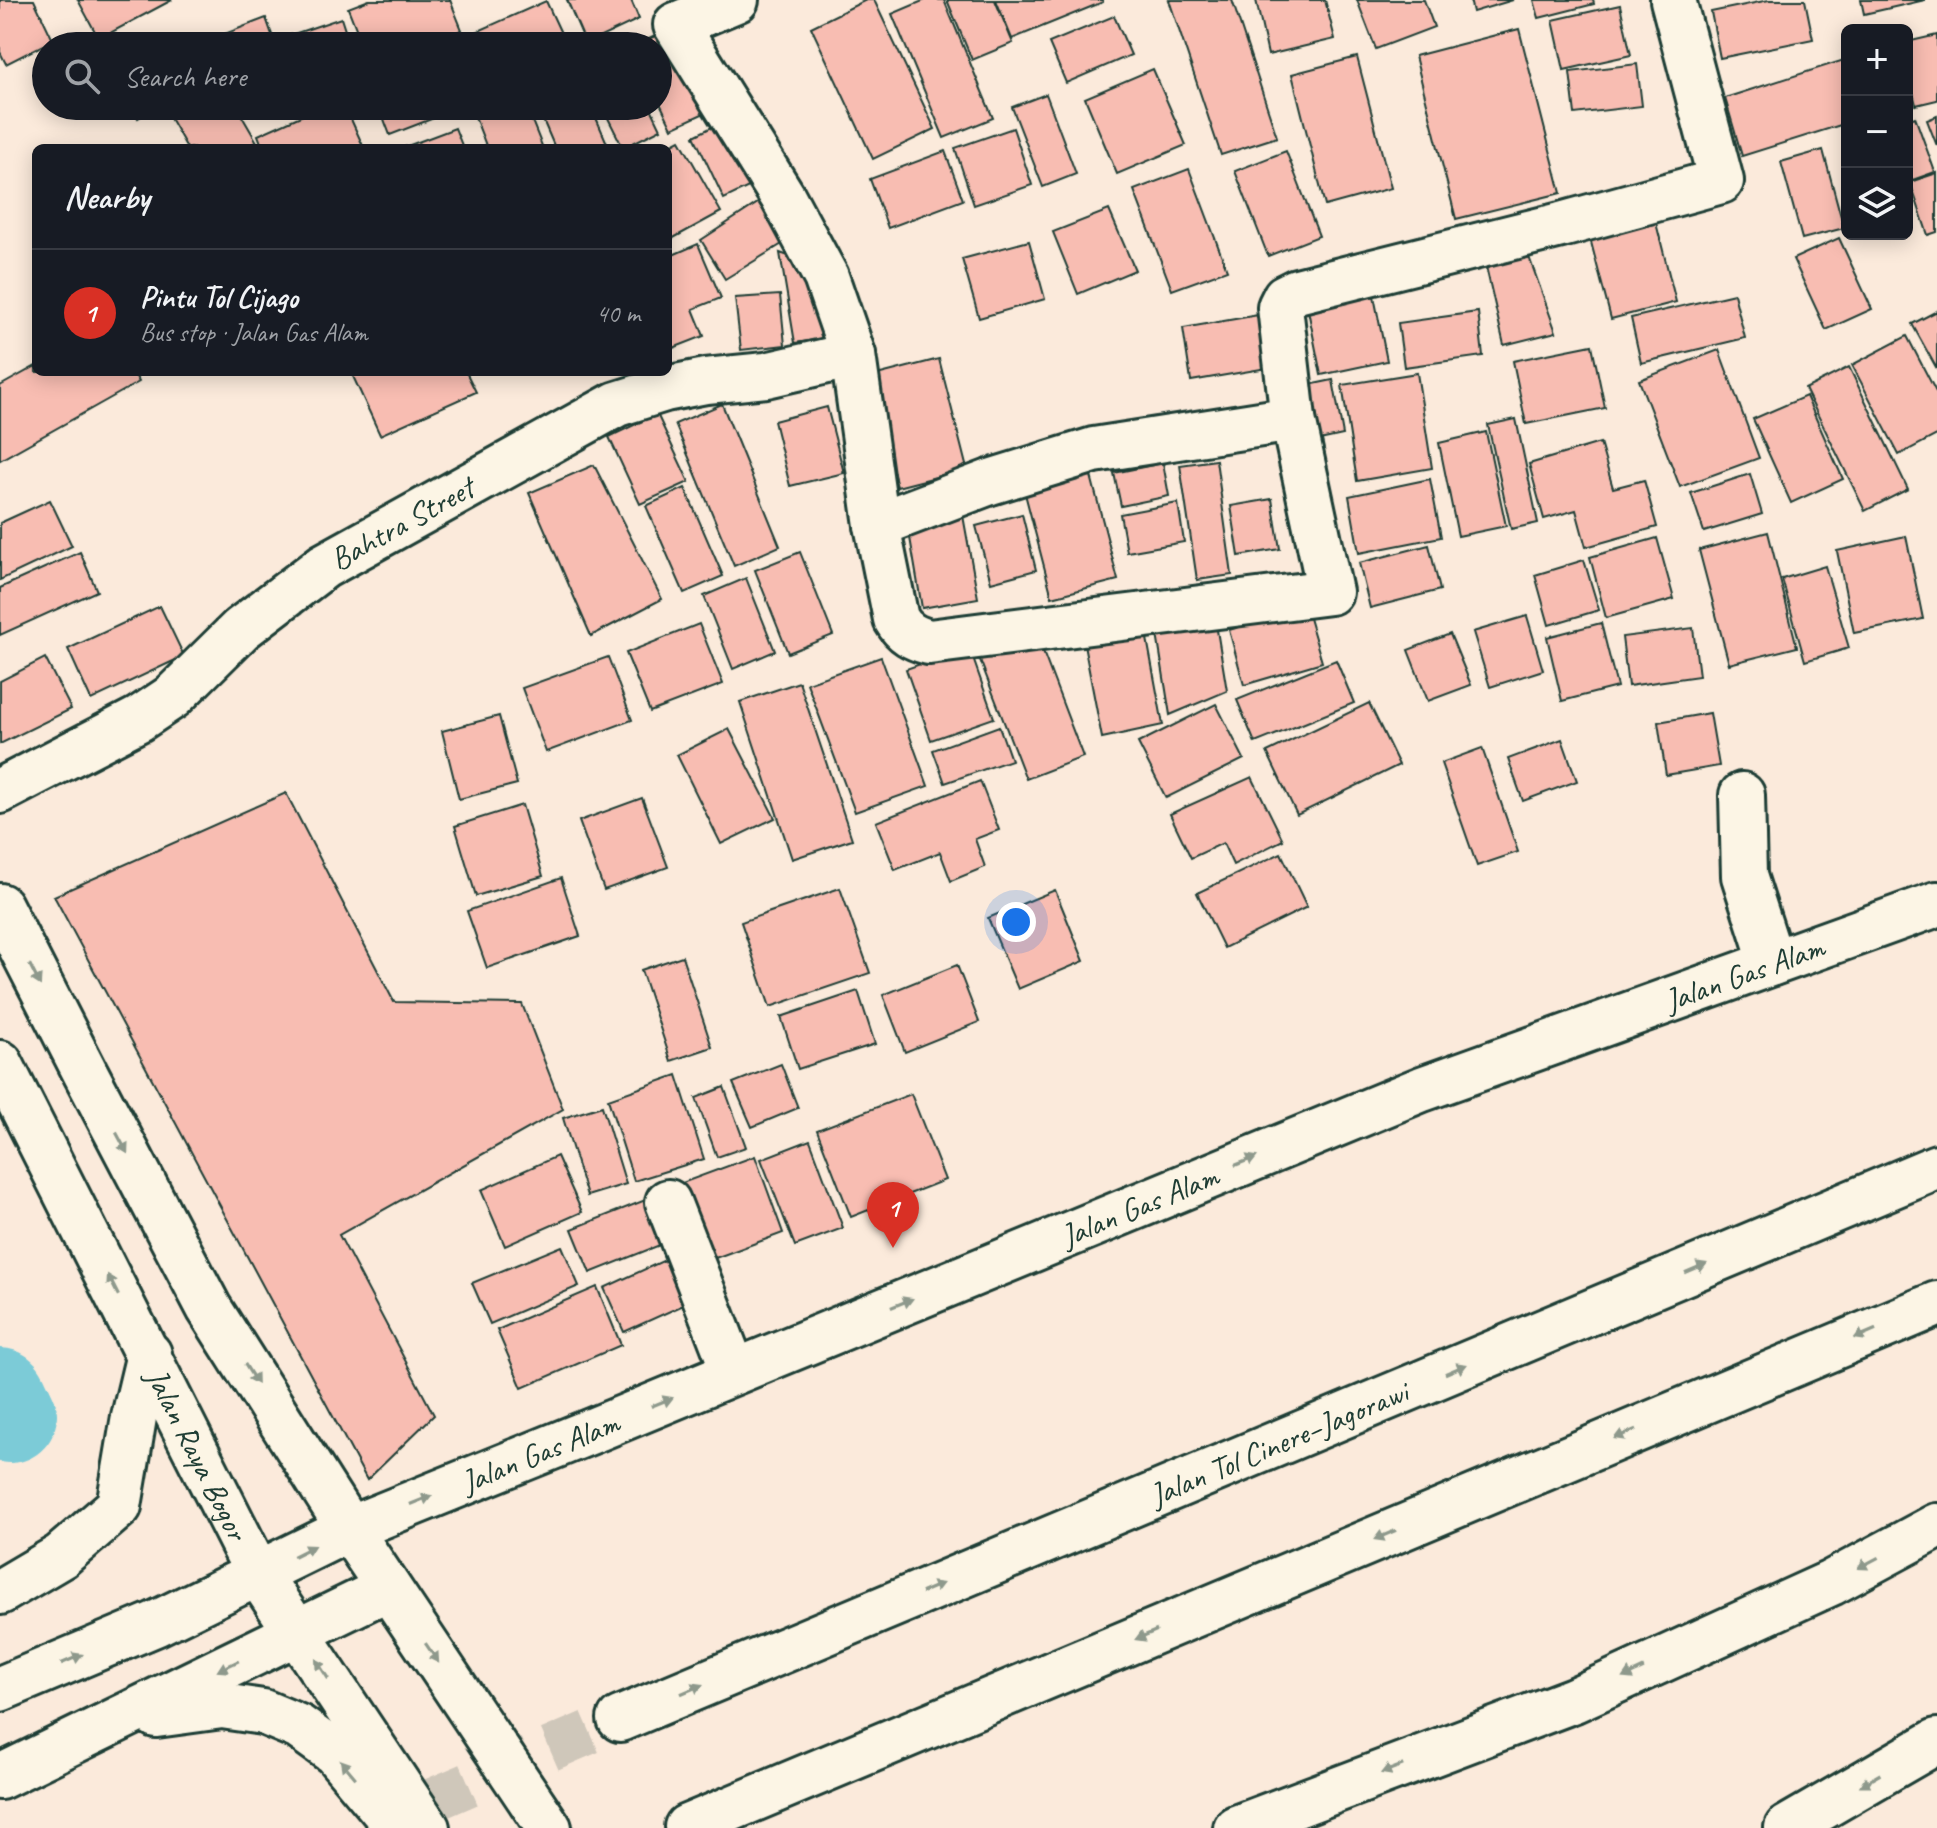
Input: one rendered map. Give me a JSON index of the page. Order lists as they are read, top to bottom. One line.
{"streets":{"main road":["Bahtra Street","Jalan Gas Alam","Jalan Tol Cinere–Jagorawi","Jalan Raya Bogor"]},"crossings":[["Jalan Gas Alam","Jalan Raya Bogor"]],"page":{"map_buttons":["+","−"],"search":"Search here","heading":"Nearby","list":[{"mark":"1","name":"Pintu Tol Cijago","note":"Bus stop · Jalan Gas Alam","value":"40 m"}],"pins":"1"}}
